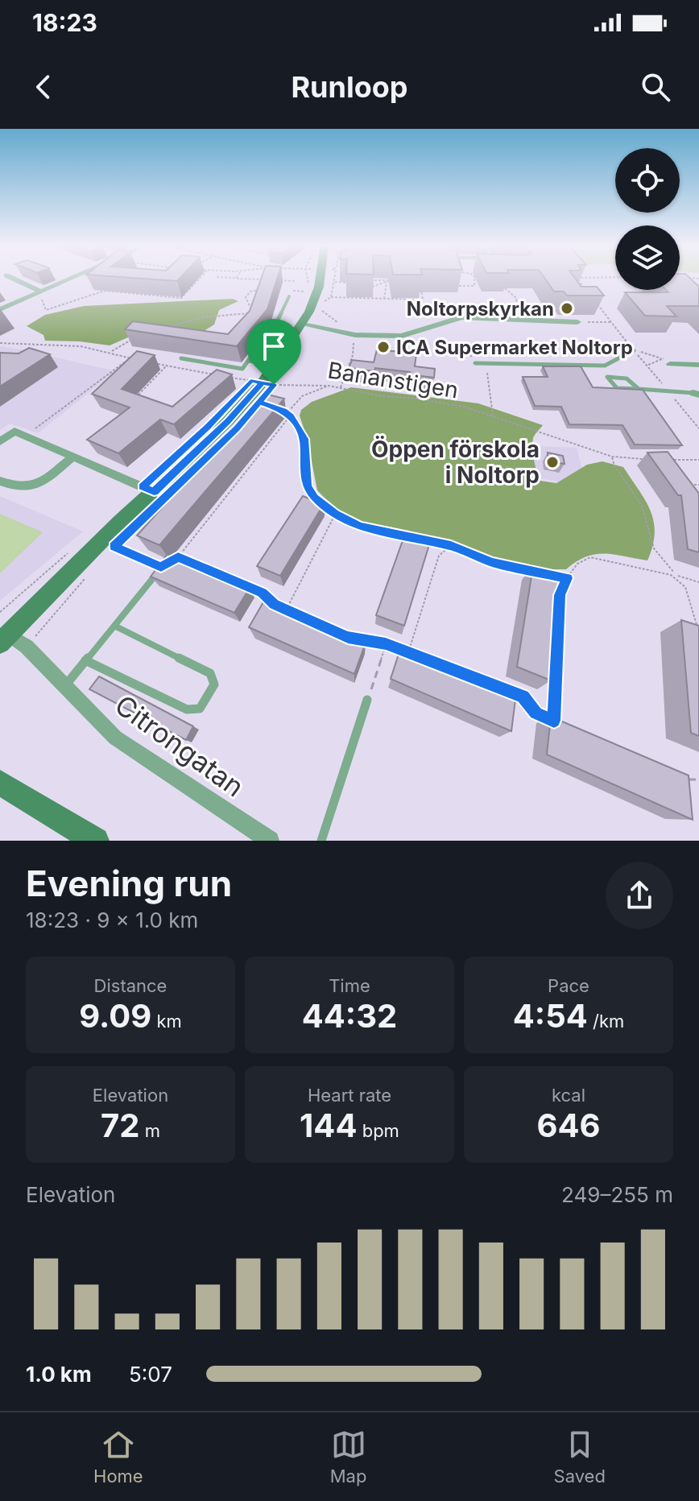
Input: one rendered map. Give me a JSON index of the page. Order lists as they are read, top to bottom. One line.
{"streets":{"street":["Citrongatan"],"path":["Bananstigen"]},"places":["Noltorpskyrkan","ICA Supermarket Noltorp","Öppen förskola i Noltorp"],"page":{"status":"18:23","header":"Runloop","heading":["Evening run","18:23 · 9 × 1.0 km"],"stats":[["Distance","9.09 km"],["Time","44:32"],["Pace","4:54 /km"],["Elevation","72 m"],["Heart rate","144 bpm"],["kcal","646"]],"chart":["Elevation","249–255 m"],"list":[{"name":"1.0 km","note":"5:07"}],"tabs":["Home","Map","Saved"]}}
